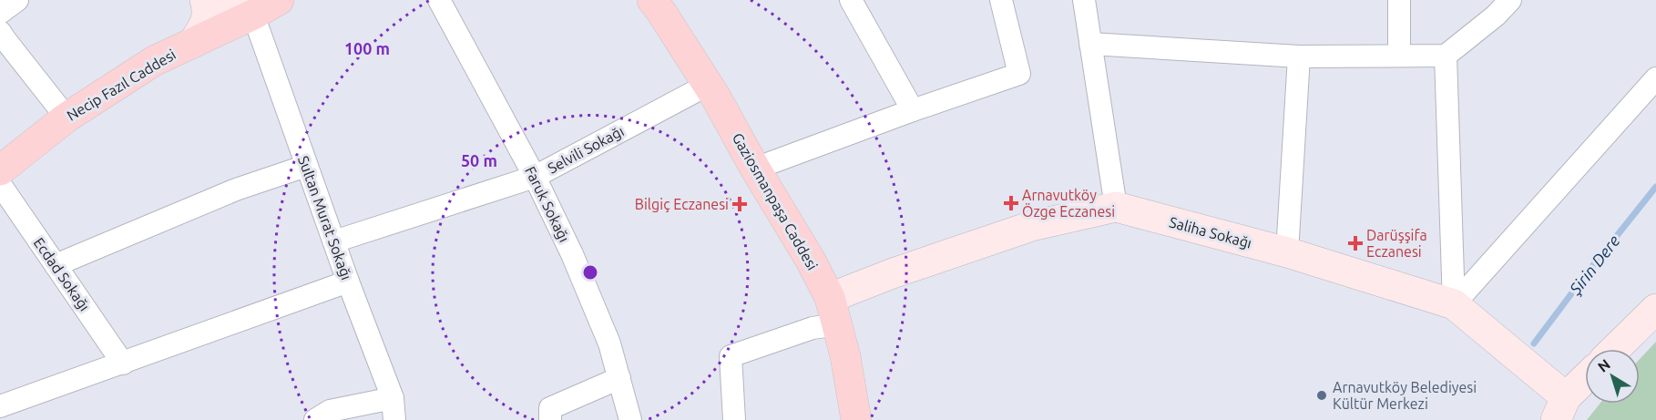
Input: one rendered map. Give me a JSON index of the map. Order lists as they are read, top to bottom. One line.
{"streets":{"main road":["Necip Fazıl Caddesi","Gaziosmanpaşa Caddesi"],"street":["Selvili Sokağı","Faruk Sokağı","Sultan Murat Sokağı","Saliha Sokağı","Ecdad Sokağı"]},"crossings":[["Necip Fazıl Caddesi","Sultan Murat Sokağı"],["Selvili Sokağı","Gaziosmanpaşa Caddesi"],["Selvili Sokağı","Faruk Sokağı"],["Selvili Sokağı","Sultan Murat Sokağı"],["Gaziosmanpaşa Caddesi","Saliha Sokağı"]],"water":["Şirin Dere"],"places":{"health":["Arnavutköy Özge Eczanesi","Bilgiç Eczanesi","Darüşşifa Eczanesi"],"other":["Arnavutköy Belediyesi Kültür Merkezi"]},"north":"top left","rings":["100 m","50 m"]}
